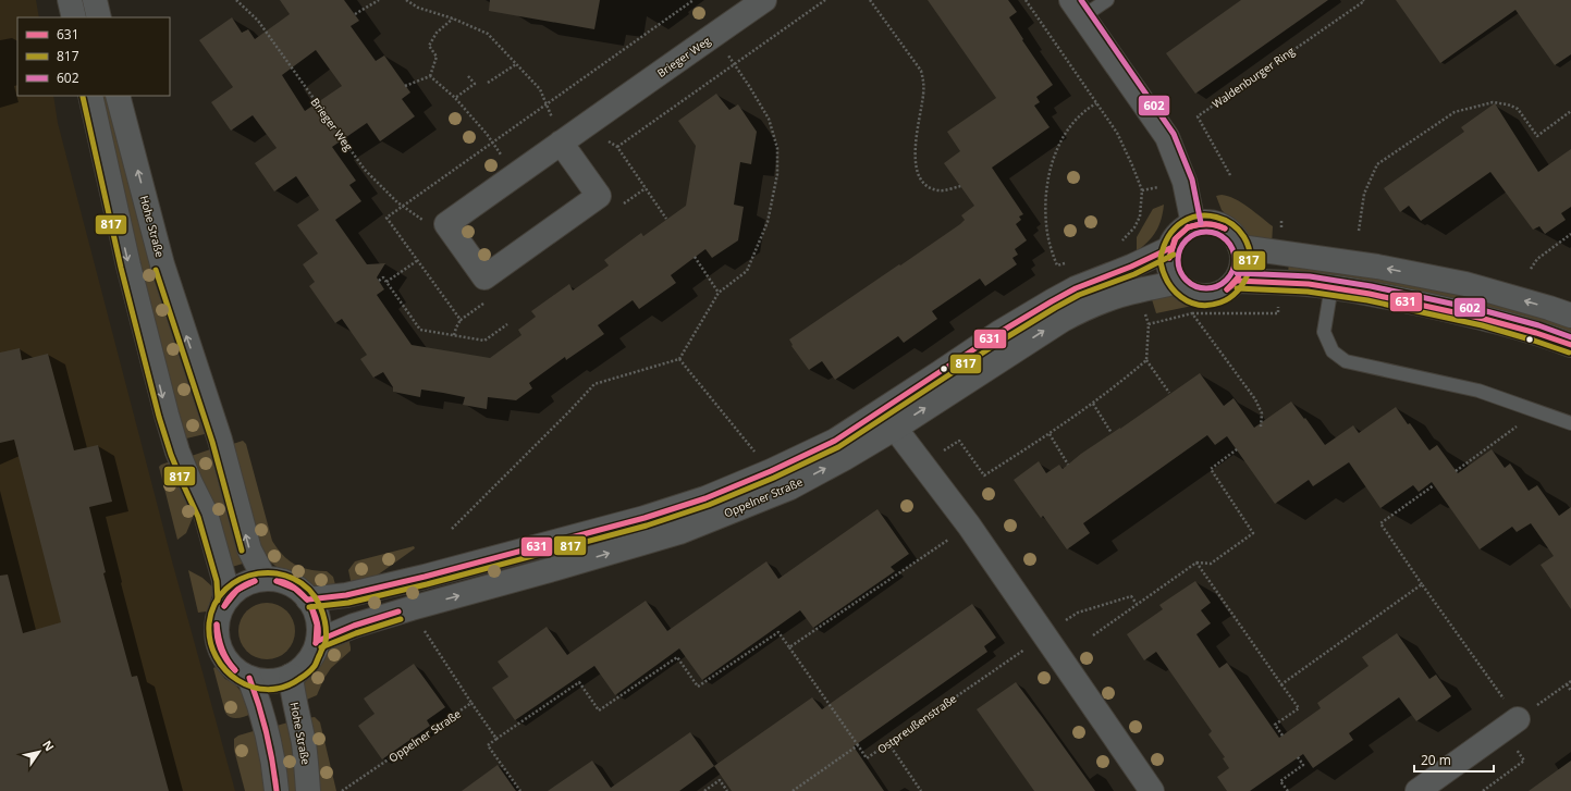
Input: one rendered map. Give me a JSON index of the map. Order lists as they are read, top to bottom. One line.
{"streets":{"street":["Brieger Weg","Hohe Straße","Oppelner Straße"],"path":["Waldenburger Ring","Ostpreußenstraße"]},"crossings":[["Hohe Straße","Oppelner Straße"]],"lines":["transit line 602","transit line 817","transit line 631"],"legend":["631","817","602"],"scale_bar":"20 m","north":"top right"}
